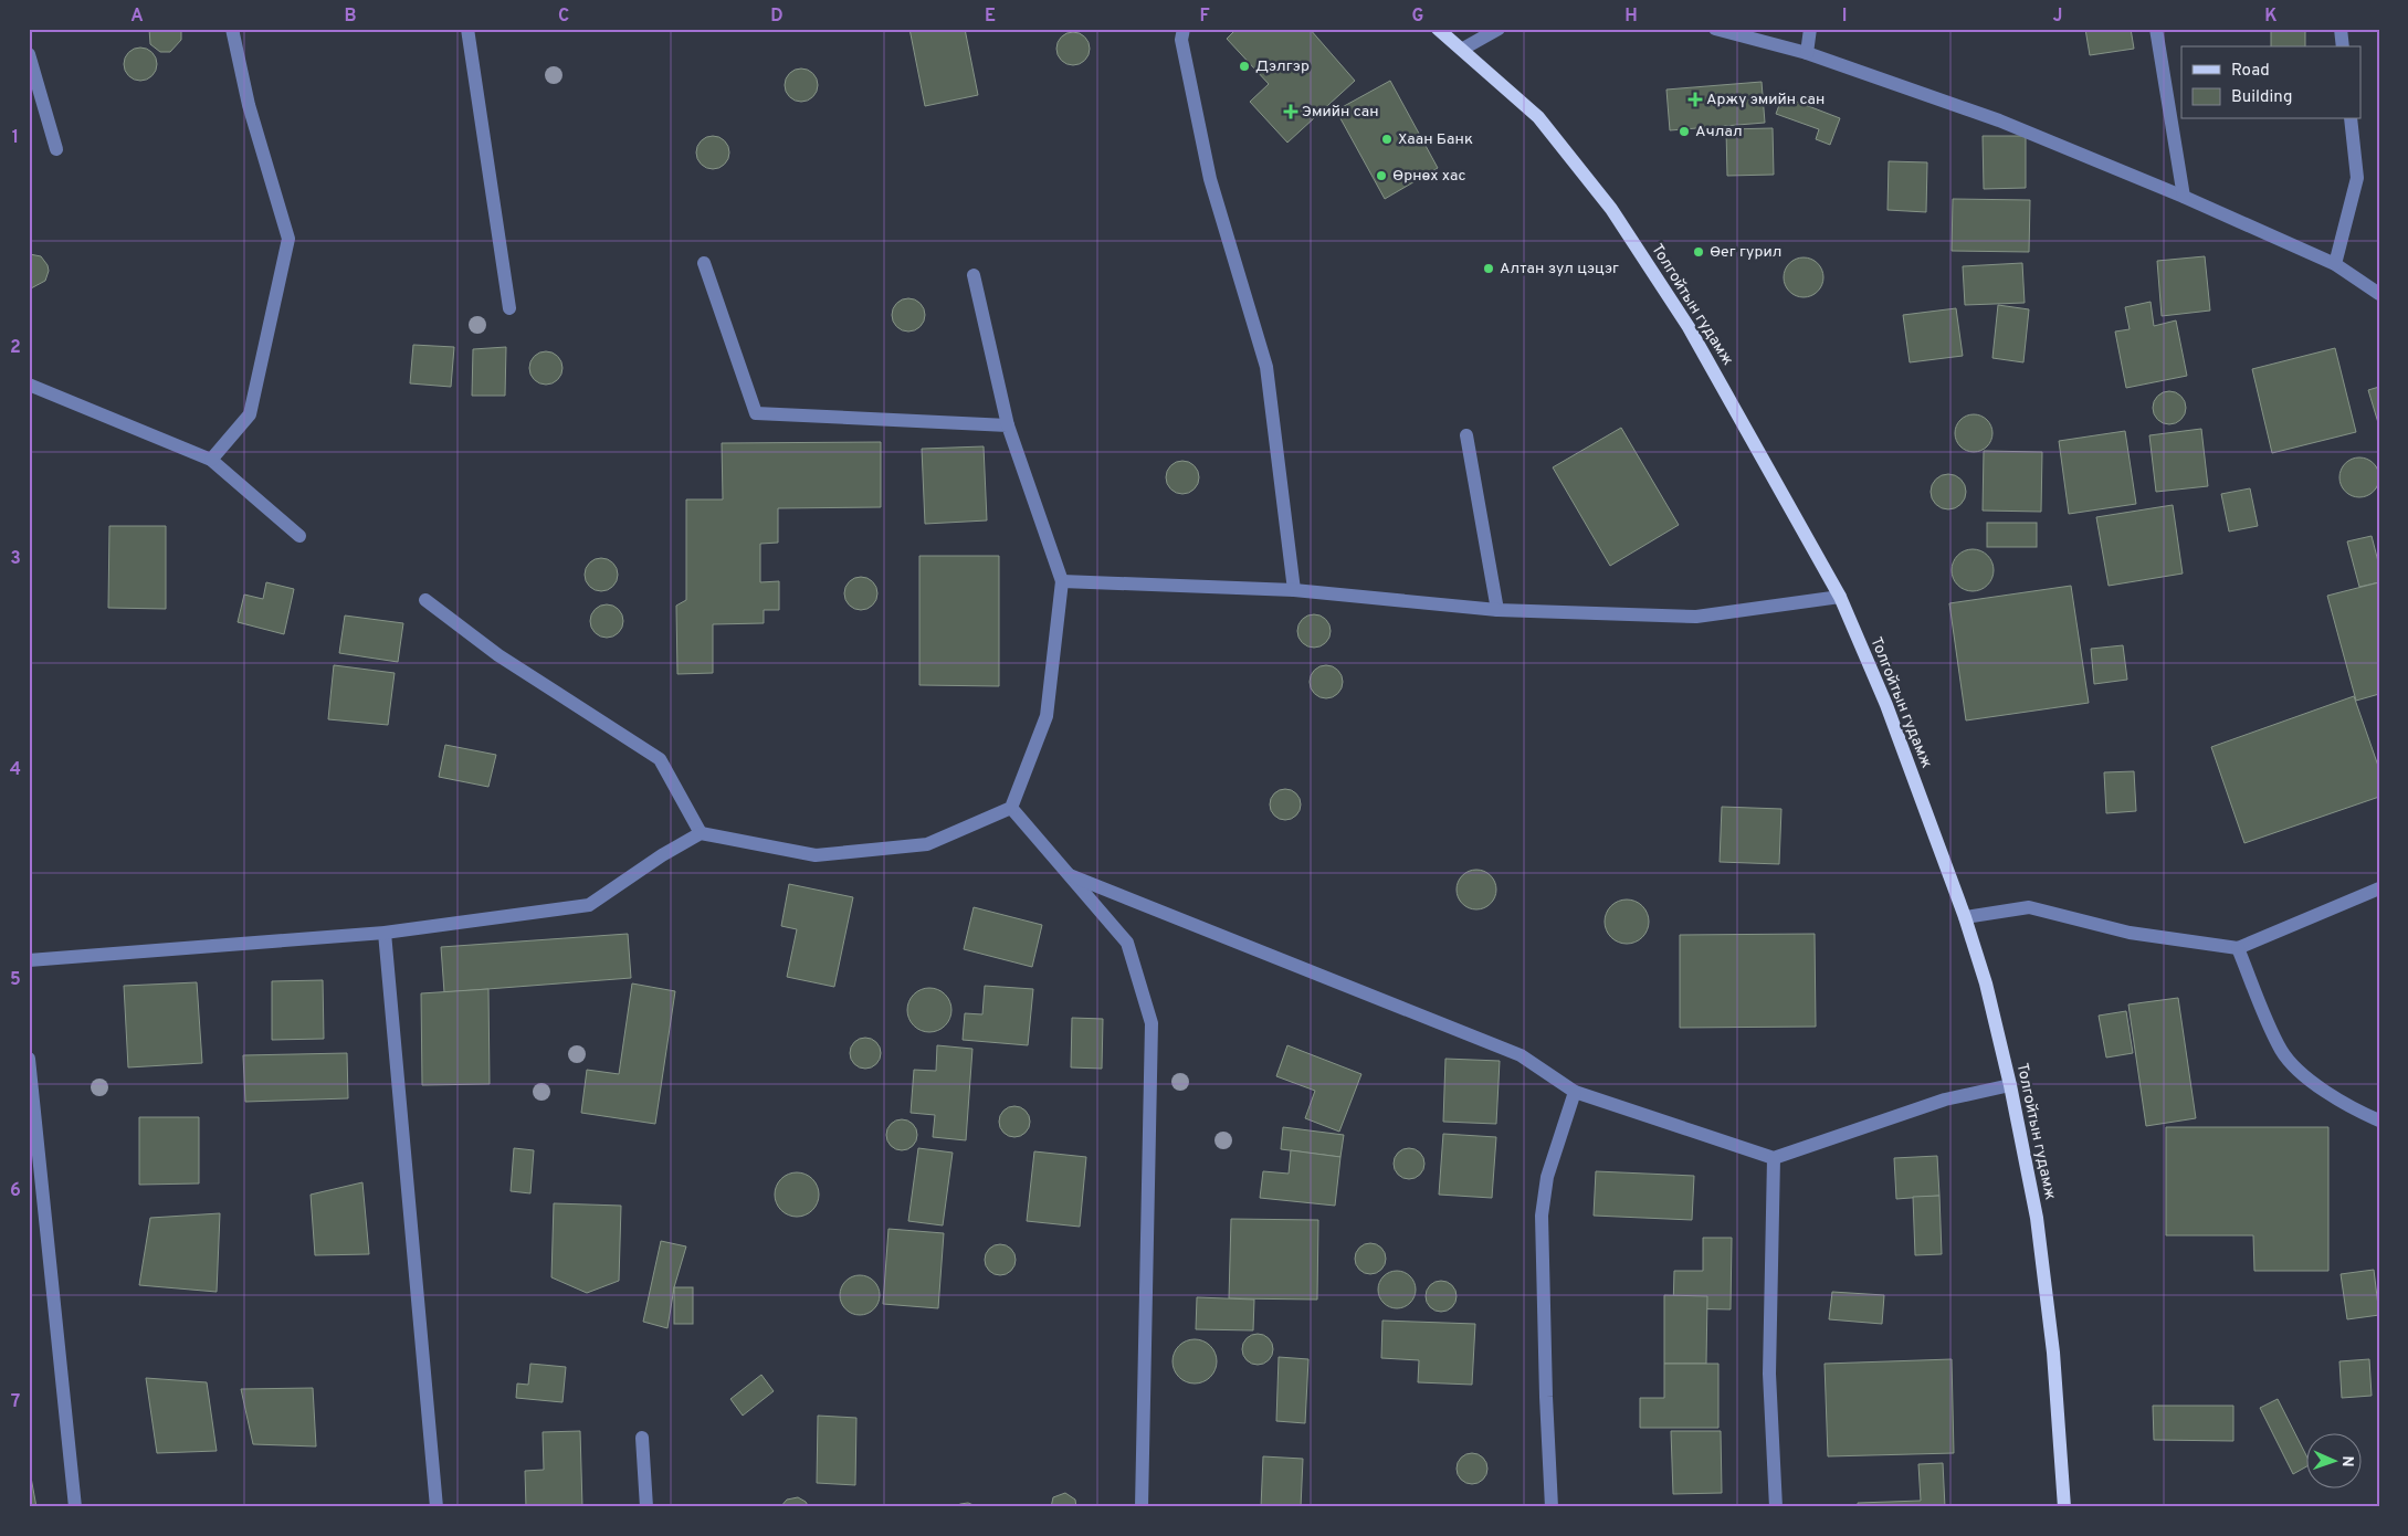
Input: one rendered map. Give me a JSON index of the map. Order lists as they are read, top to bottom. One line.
{"streets":{"main road":["Толгойтын гудамж"]},"places":{"other":["Дэлгэр","Ачлал","Хаан Банк","Өрнөх хас","Өег гурил","Алтан зул цэцэг"],"health":["Аржү эмийн сан","Эмийн сан"]},"legend":["Road","Building"],"north":"right","grid":{"columns":["A","B","C","D","E","F","G","H","I","J","K"],"rows":["1","2","3","4","5","6","7"]}}
